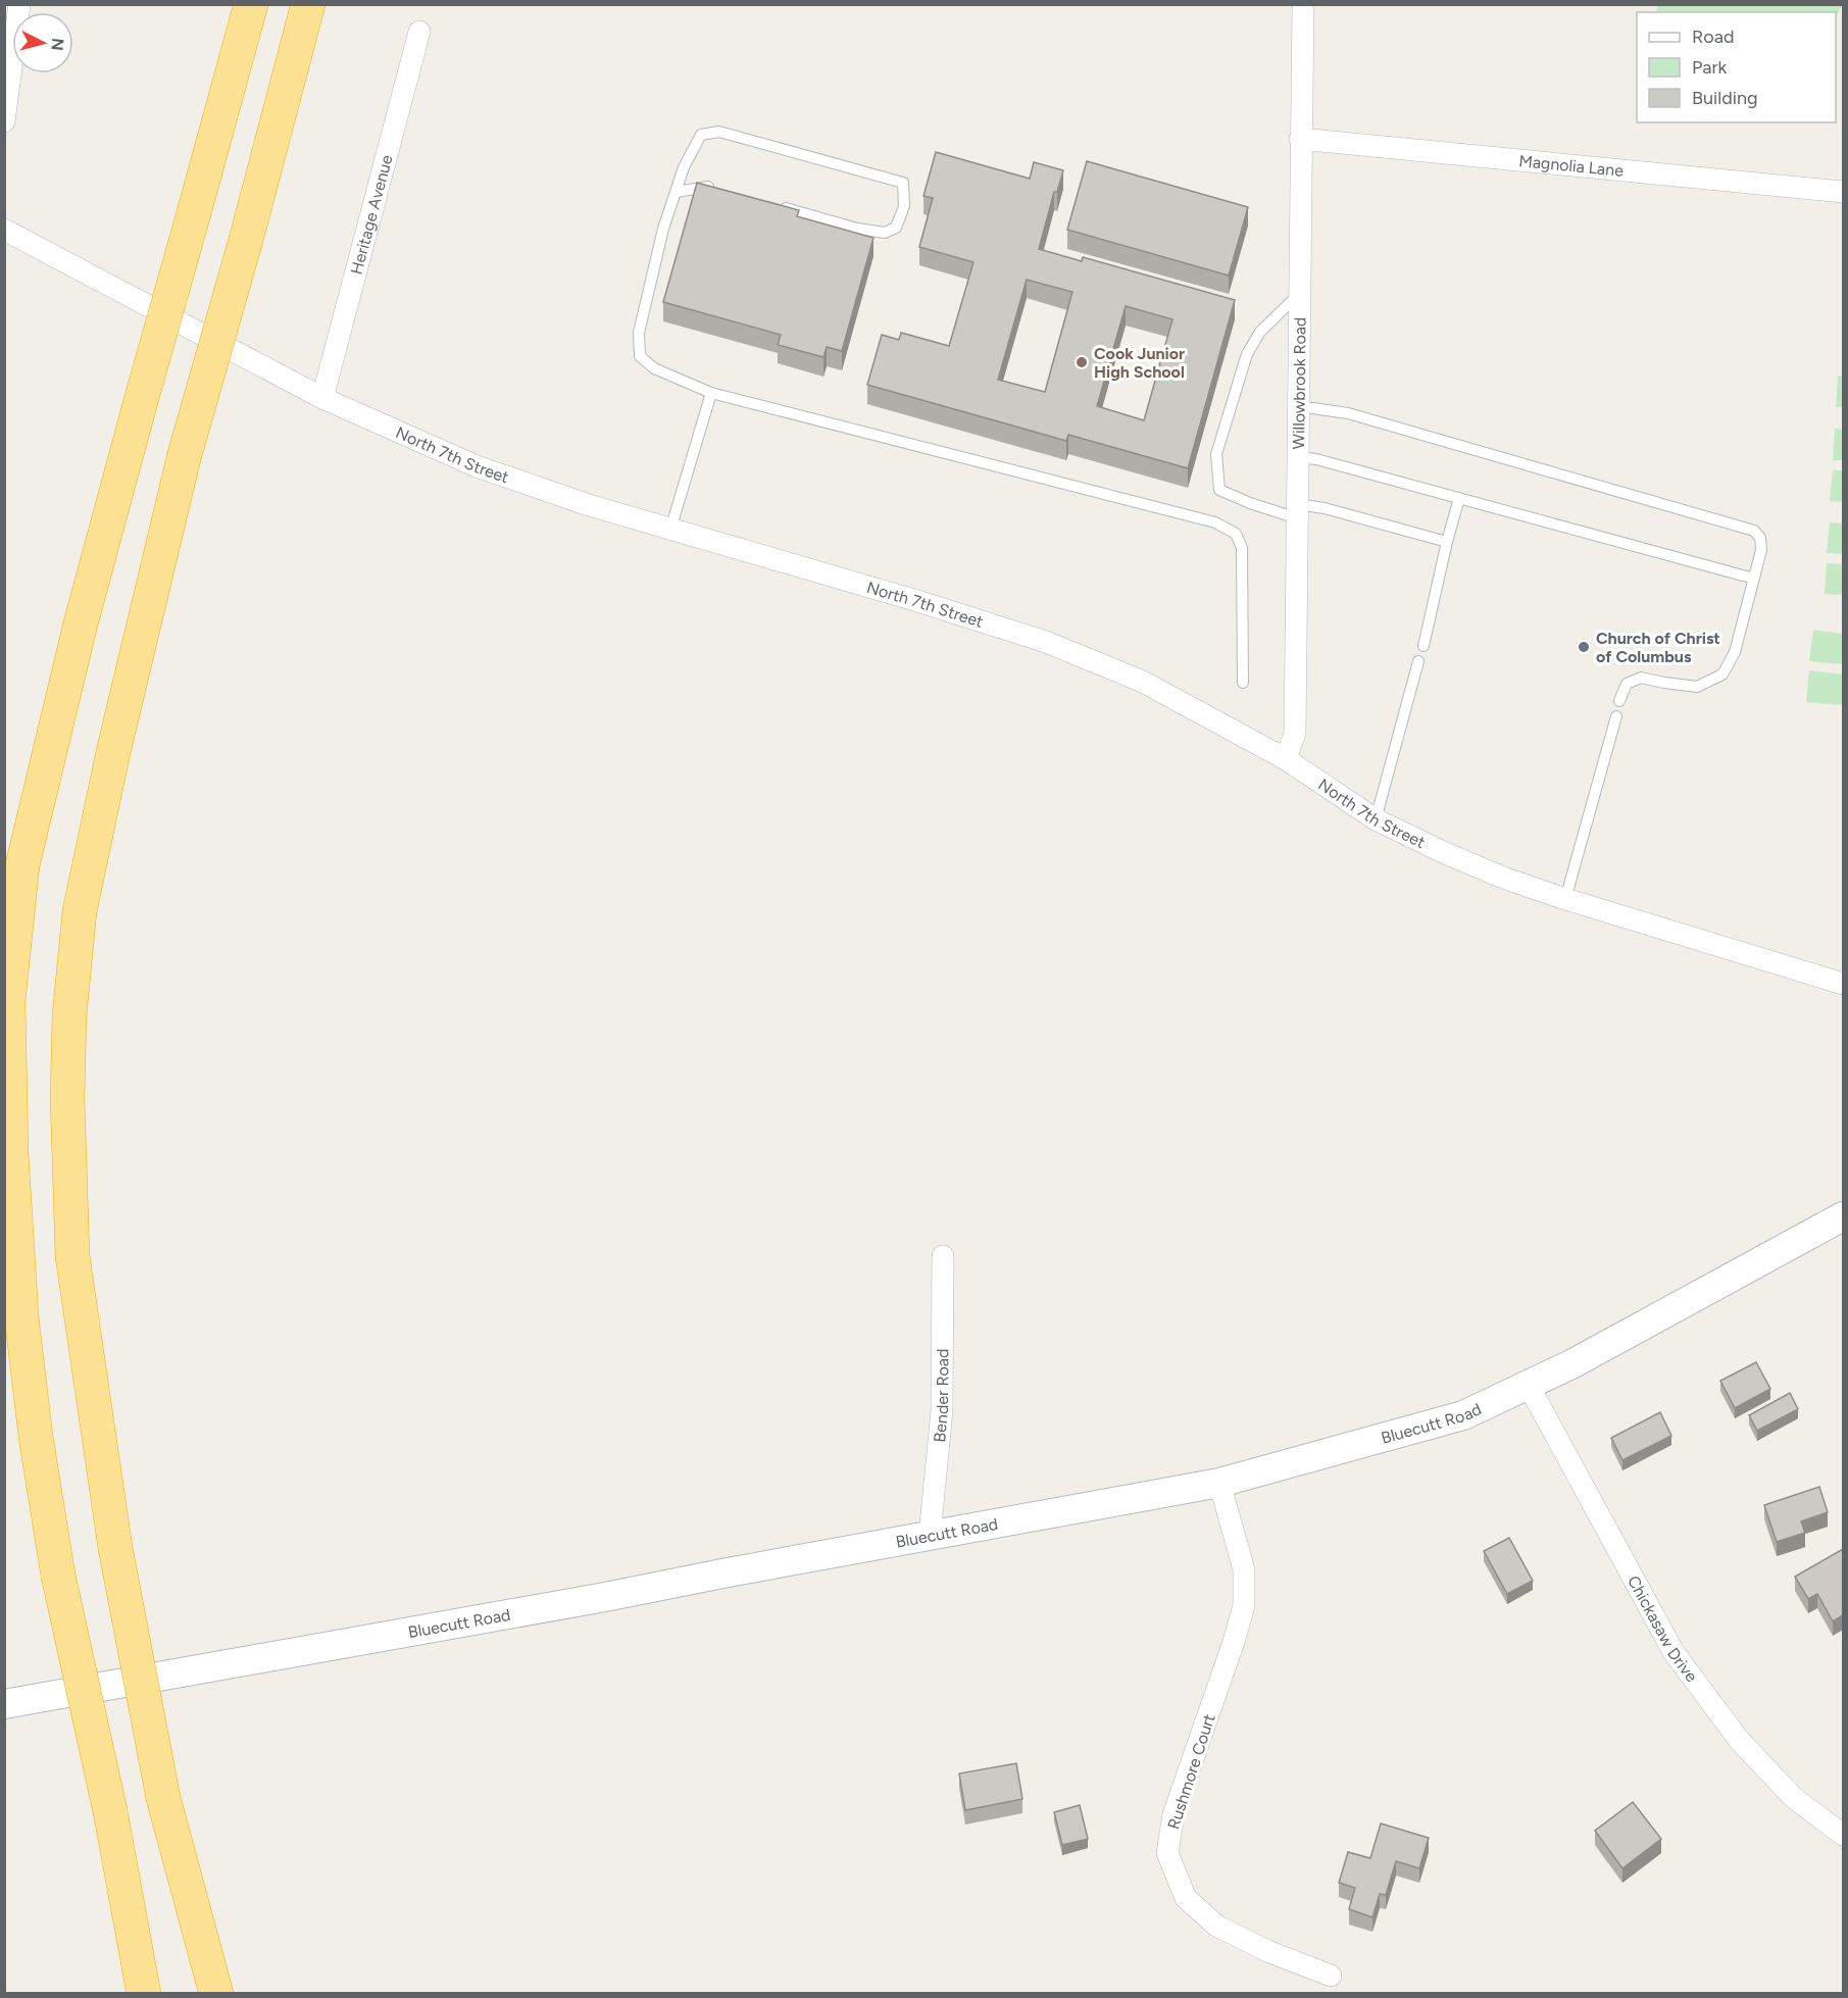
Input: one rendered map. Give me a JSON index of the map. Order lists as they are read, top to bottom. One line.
{"streets":{"street":["Magnolia Lane","Heritage Avenue","Willowbrook Road","North 7th Street","Bender Road","Bluecutt Road","Chickasaw Drive","Rushmore Court"]},"crossings":[["Magnolia Lane","Willowbrook Road"],["Heritage Avenue","North 7th Street"],["Willowbrook Road","North 7th Street"],["Bender Road","Bluecutt Road"],["Bluecutt Road","Chickasaw Drive"],["Bluecutt Road","Rushmore Court"]],"places":["Cook Junior High School","Church of Christ of Columbus"],"legend":["Road","Park","Building"],"north":"right"}
